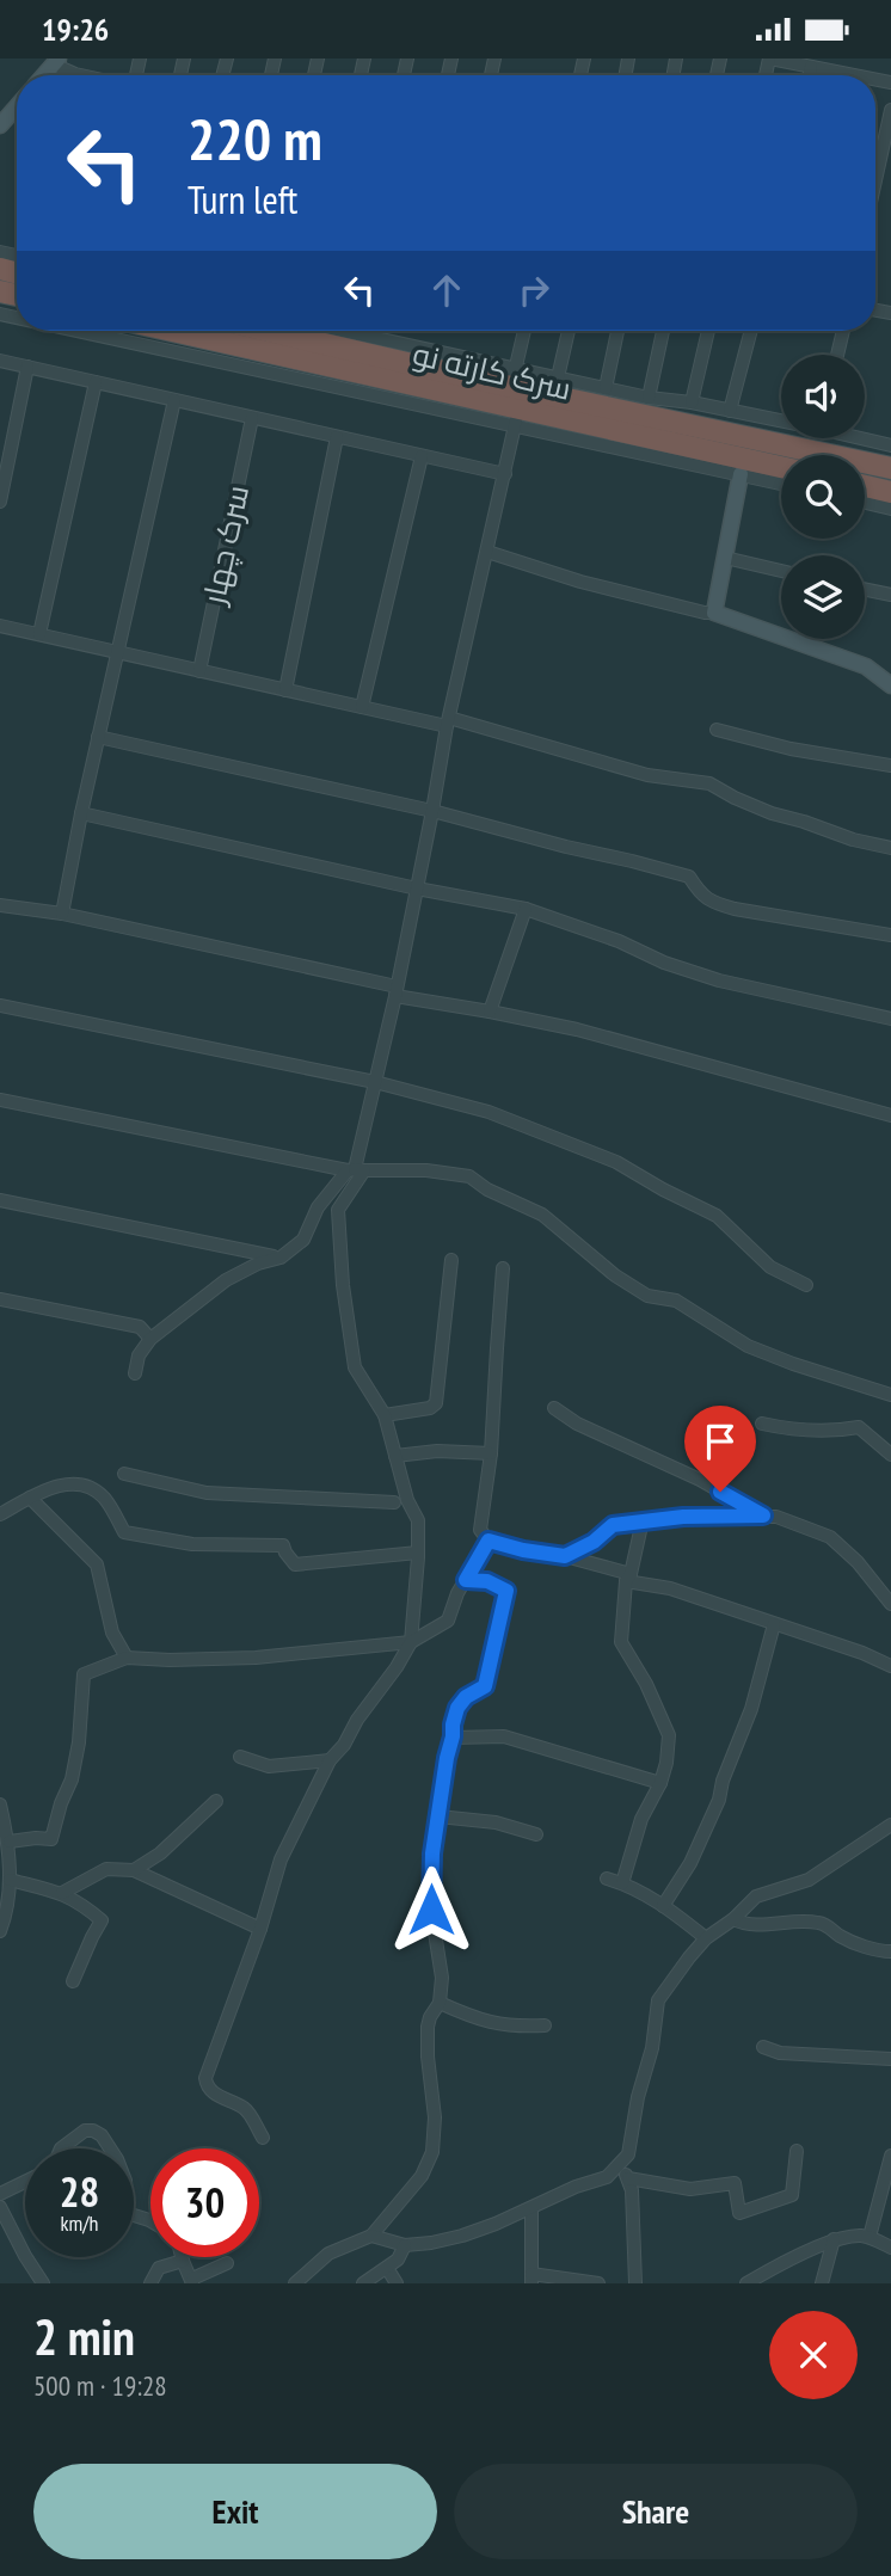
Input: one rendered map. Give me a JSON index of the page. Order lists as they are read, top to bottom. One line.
{"streets":{"highway":["سرک کارته نو"],"street":["سرک چهار"]},"page":{"status":"19:26","turn":["220 m","Turn left"],"speed":"28 km/h","limit":"30","heading":["2 min","500 m · 19:28"],"buttons":["Exit","Share"]}}
